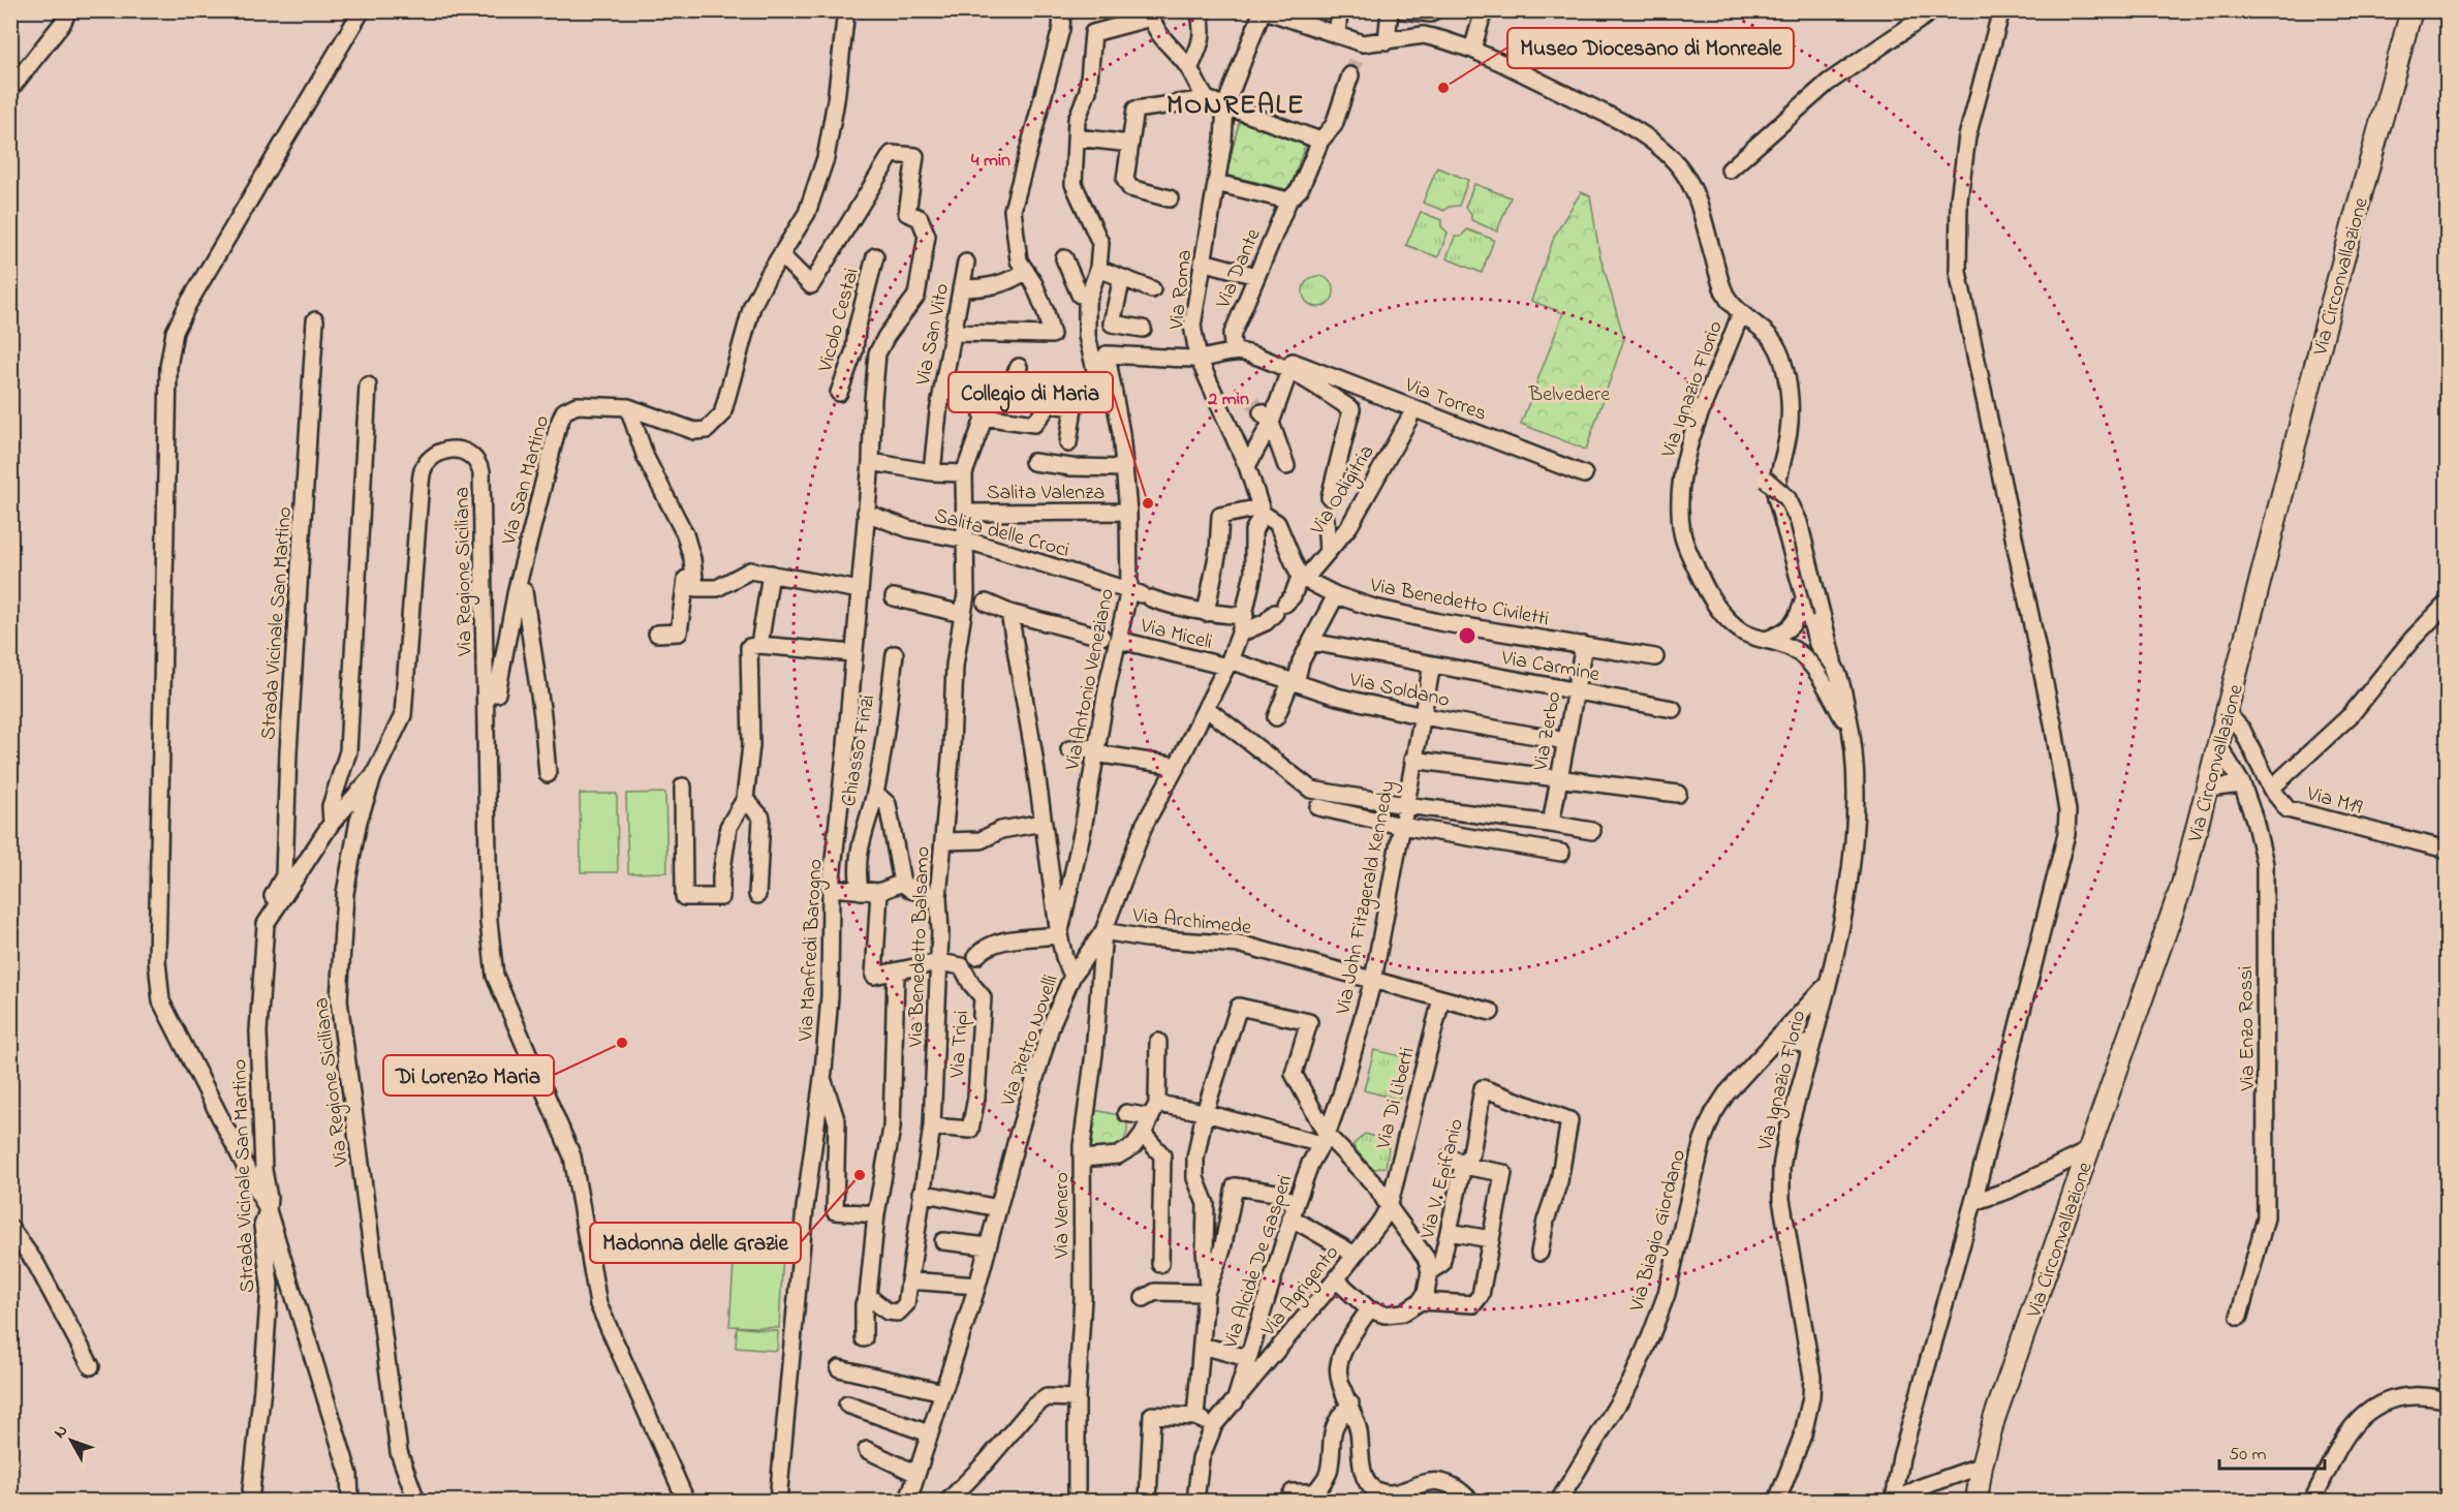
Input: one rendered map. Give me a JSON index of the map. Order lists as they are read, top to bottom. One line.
{"streets":{"main road":["Via Circonvallazione"],"street":["Via Dante","Via Roma","Vicolo Cestai","Via San Vito","Via Ignazio Florio","Via Torres","Via San Martino","Via Odigitria","Salita Valenza","Salita delle Croci","Via Regione Siciliana","Via Benedetto Civiletti","Strada Vicinale San Martino","Via Miceli","Via Carmine","Via Antonio Veneziano","Via Soldano","Via Zerbo","Chiasso Finzi","Via M19","Via John Fitzgerald Kennedy","Via Archimede","Via Benedetto Balsamo","Via Manfredi Barogno","Via Enzo Rossi","Via Pietro Novelli","Via Tripi","Via Di Liberti","Via V. Epifanio","Via Venero","Via Biagio Giordano","Via Alcide De Gasperi","Via Agrigento"]},"crossings":[["Via Circonvallazione","Via M19"],["Via Circonvallazione","Via Enzo Rossi"],["Via Roma","Via Antonio Veneziano"],["Via San Vito","Salita delle Croci"],["Via Ignazio Florio","Via Biagio Giordano"],["Via San Martino","Via Regione Siciliana"],["Via San Martino","Via Manfredi Barogno"],["Via Odigitria","Via Benedetto Civiletti"],["Via Odigitria","Via Pietro Novelli"],["Salita Valenza","Via Antonio Veneziano"],["Salita Valenza","Via Benedetto Balsamo"],["Salita delle Croci","Via Antonio Veneziano"],["Salita delle Croci","Via Benedetto Balsamo"],["Salita delle Croci","Via Manfredi Barogno"],["Salita delle Croci","Via Pietro Novelli"],["Via Regione Siciliana","Strada Vicinale San Martino"],["Via Benedetto Civiletti","Via Zerbo"],["Via Miceli","Via Antonio Veneziano"],["Via Miceli","Via Soldano"],["Via Miceli","Via Pietro Novelli"],["Via Carmine","Via Zerbo"],["Via Carmine","Via John Fitzgerald Kennedy"],["Via Soldano","Via Zerbo"],["Via Soldano","Via John Fitzgerald Kennedy"],["Via Soldano","Via Pietro Novelli"],["Via John Fitzgerald Kennedy","Via Archimede"],["Via John Fitzgerald Kennedy","Via Alcide De Gasperi"],["Via Archimede","Via Pietro Novelli"],["Via Archimede","Via Di Liberti"],["Via Archimede","Via Venero"],["Via Benedetto Balsamo","Via Tripi"],["Via Pietro Novelli","Via Venero"],["Via Di Liberti","Via Agrigento"],["Via Alcide De Gasperi","Via Agrigento"]],"districts":["MONREALE"],"parks":["Belvedere"],"places":["Museo Diocesano di Monreale","Collegio di Maria","Di Lorenzo Maria","Madonna delle Grazie"],"scale_bar":"50 m","north":"top left","rings":["4 min","2 min"]}
